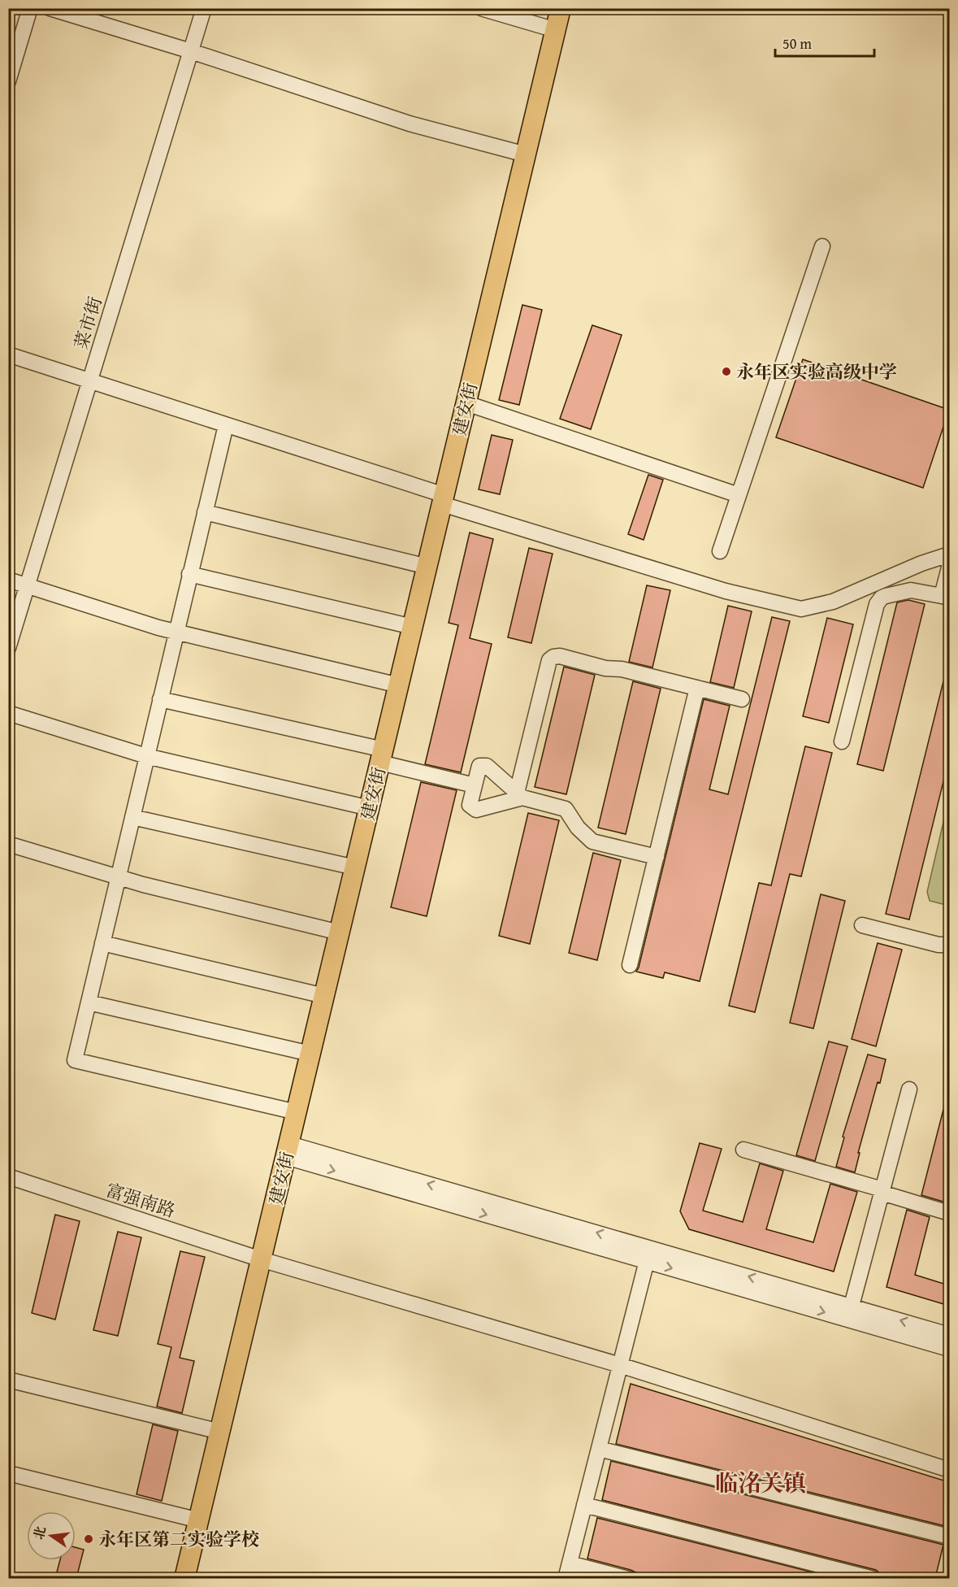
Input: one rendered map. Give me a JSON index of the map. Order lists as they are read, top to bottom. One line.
{"streets":{"main road":["建安街"],"street":["菜市街","富强南路"]},"crossings":[["建安街","富强南路"]],"districts":["临洺关镇"],"places":["永年区实验高级中学","永年区第二实验学校"],"scale_bar":"50 m","north":"left"}
